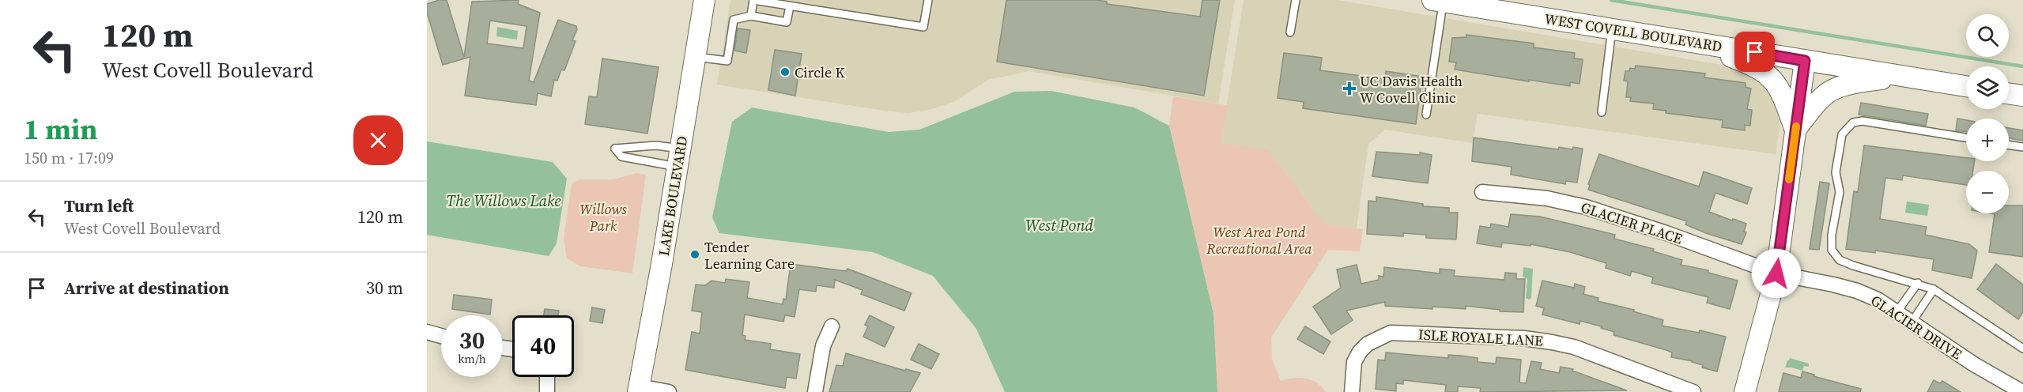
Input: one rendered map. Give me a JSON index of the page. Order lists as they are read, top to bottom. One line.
{"streets":{"main road":["WEST COVELL BOULEVARD","LAKE BOULEVARD"],"street":["GLACIER PLACE","GLACIER DRIVE","ISLE ROYALE LANE"]},"crossings":[["GLACIER PLACE","GLACIER DRIVE"]],"water":["The Willows Lake","West Pond"],"parks":["Willows Park","West Area Pond Recreational Area"],"places":{"other":["Circle K","Tender Learning Care"],"health":["UC Davis Health W Covell Clinic"]},"page":{"turn":["120 m","West Covell Boulevard"],"map_buttons":["+","−"],"heading":["1 min","150 m · 17:09"],"list":[{"name":"Turn left","note":"West Covell Boulevard","value":"120 m"},{"name":"Arrive at destination","value":"30 m"}],"speed":"30 km/h","limit":"40"}}
